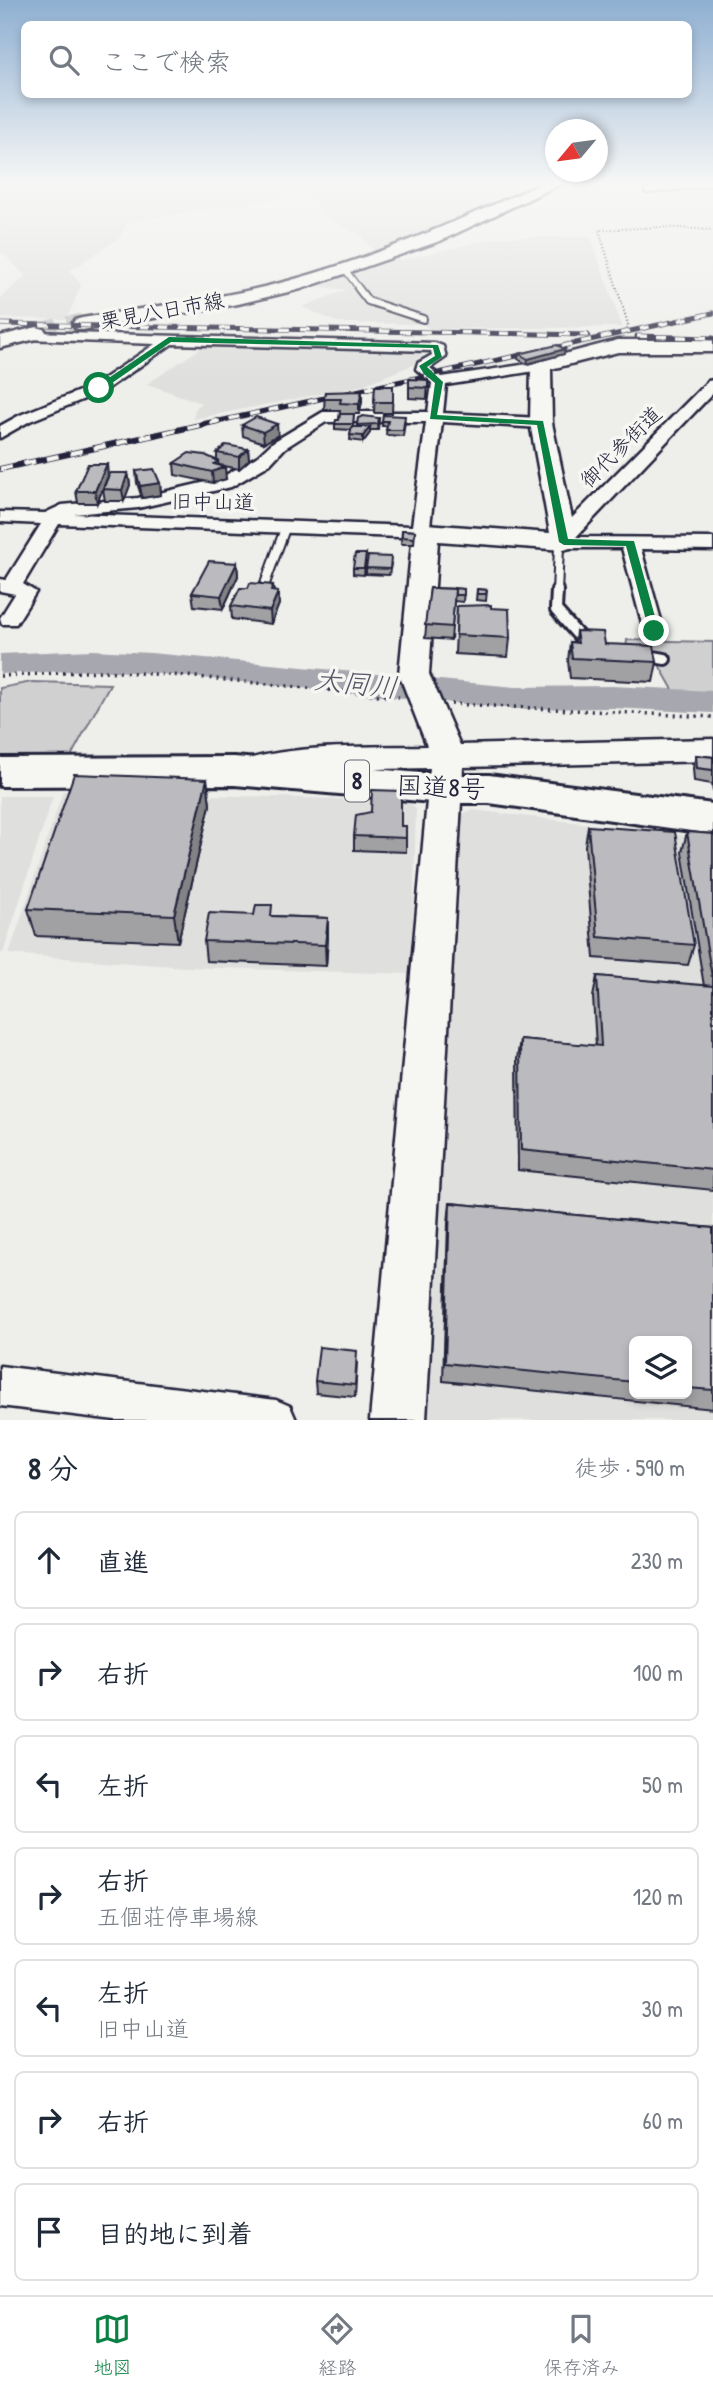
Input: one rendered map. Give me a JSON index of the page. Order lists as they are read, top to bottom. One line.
{"streets":{"highway":["8","国道8号"],"main road":["栗見八日市線"],"street":["御代参街道","旧中山道"]},"water":["大同川"],"north":"bottom left","page":{"search":"ここで検索","heading":["8 分","徒歩 · 590 m"],"list":[["直進","230 m"],["右折","100 m"],["左折","50 m"],["右折","五個荘停車場線","120 m"],["左折","旧中山道","30 m"],["右折","60 m"],"目的地に到着"],"nav":["地図","経路","保存済み"]}}
